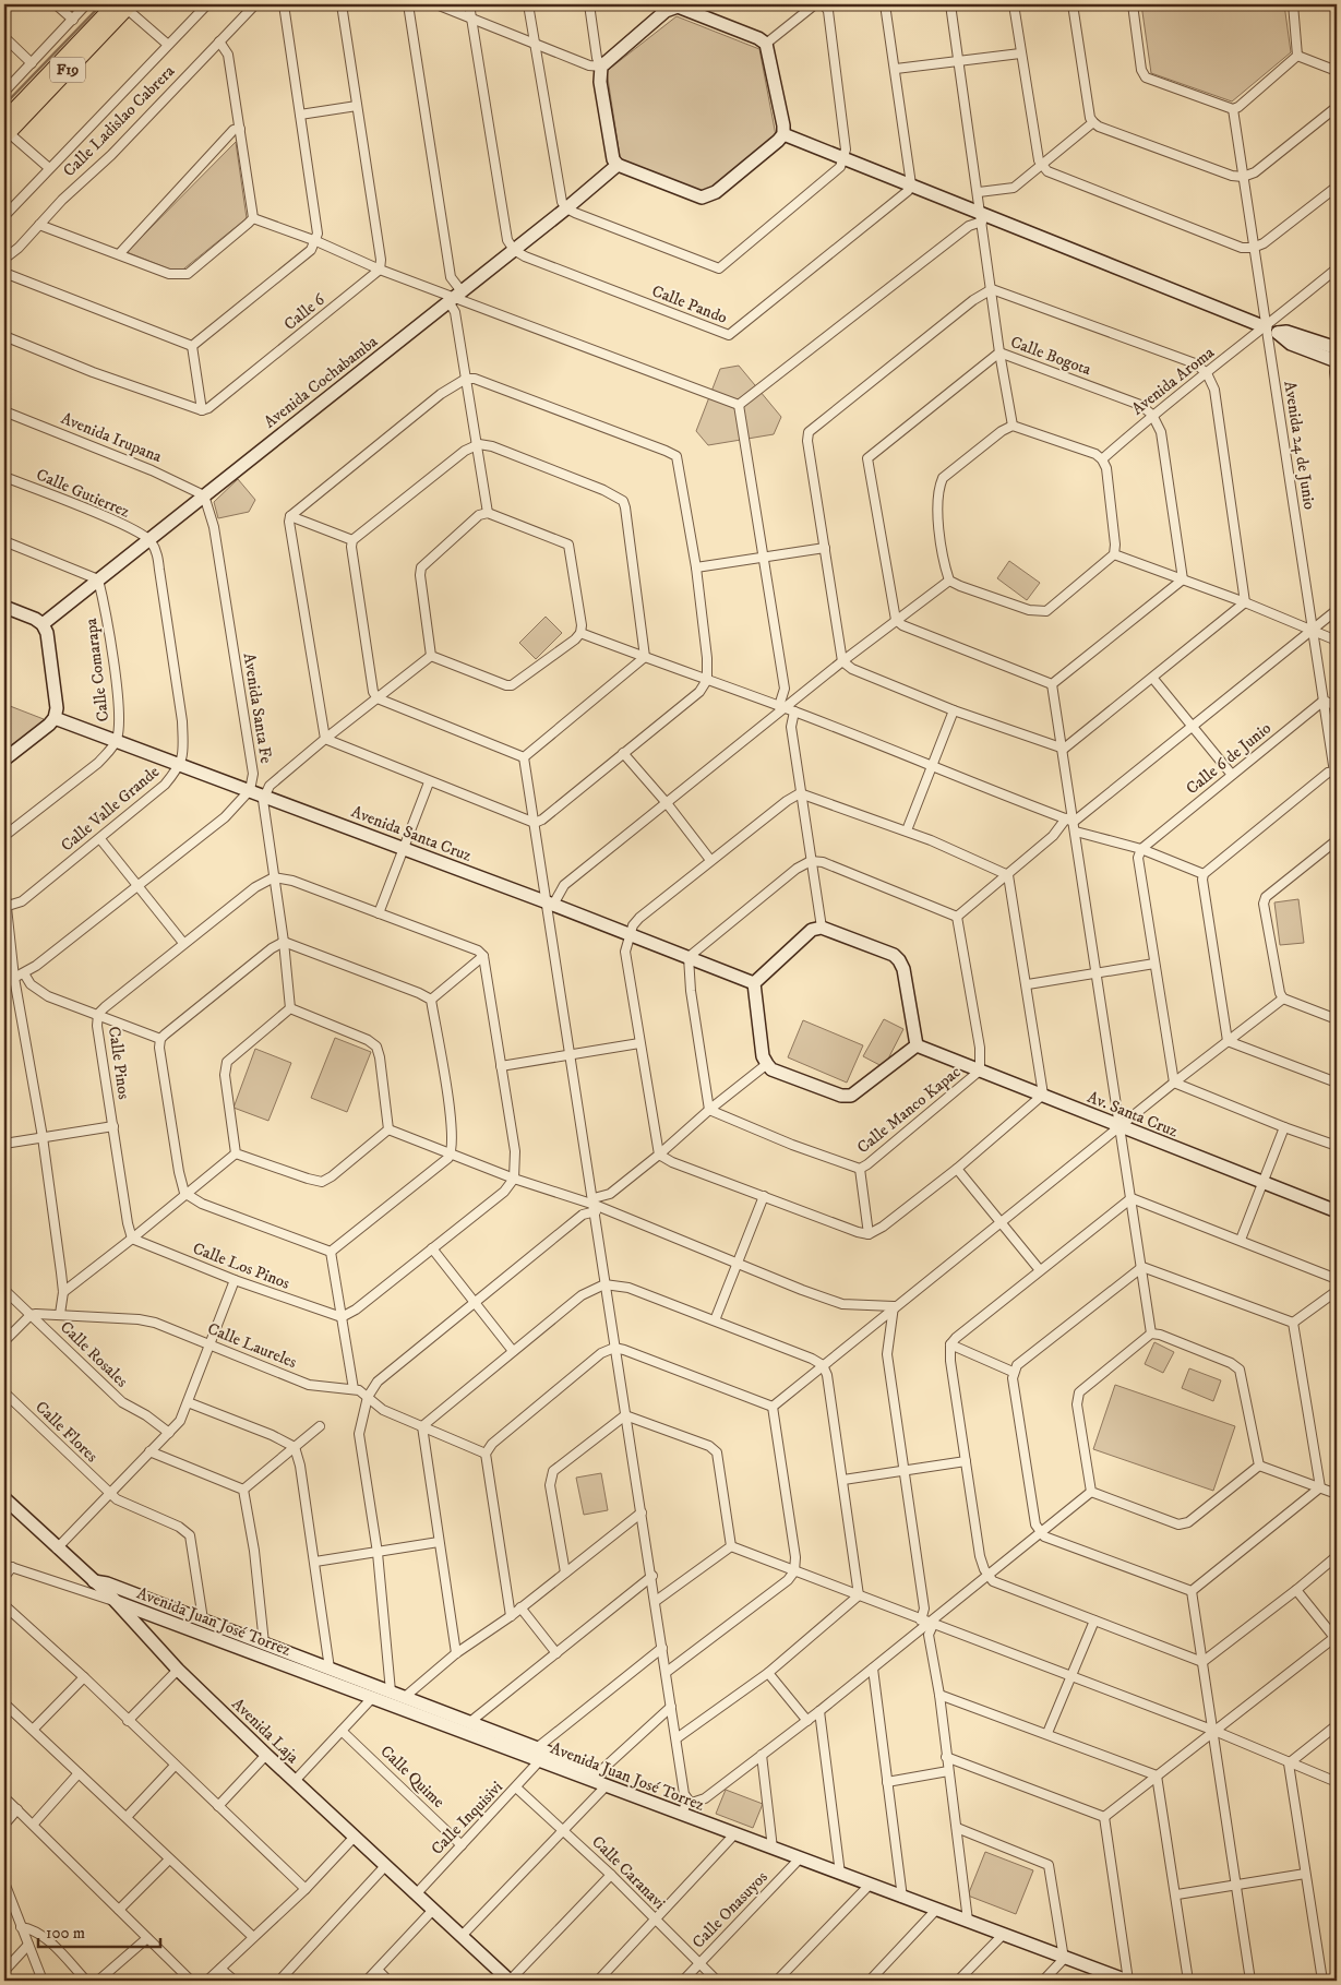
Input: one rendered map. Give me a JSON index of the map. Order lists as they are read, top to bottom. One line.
{"streets":{"highway":["F19"],"street":["Calle Ladislao Cabrera","Calle Pando","Calle 6","Calle Bogota","Avenida Aroma","Avenida Cochabamba","Avenida Irupana","Avenida 24 de Junio","Calle Gutierrez","Calle Comarapa","Avenida Santa Fe","Calle 6 de Junio","Calle Valle Grande","Avenida Santa Cruz","Calle Pinos","Calle Manco Kapac","Av. Santa Cruz","Calle Los Pinos","Calle Laureles","Calle Rosales","Calle Flores","Avenida Juan José Torrez","Avenida Laja","Calle Quime","Calle Inquisivi","Calle Caranavi","Calle Onasuyos"]},"crossings":[["Calle Pando","Avenida Cochabamba"],["Calle Bogota","Avenida Aroma"],["Avenida Aroma","Avenida 24 de Junio"],["Avenida Cochabamba","Avenida Irupana"],["Avenida Cochabamba","Calle Gutierrez"],["Avenida Cochabamba","Calle Comarapa"],["Avenida Cochabamba","Avenida Santa Fe"],["Avenida Cochabamba","Calle Valle Grande"],["Avenida Irupana","Avenida Santa Fe"],["Avenida 24 de Junio","Calle 6 de Junio"],["Calle Gutierrez","Calle Valle Grande"],["Calle Comarapa","Avenida Santa Cruz"],["Avenida Santa Fe","Avenida Santa Cruz"],["Calle Valle Grande","Avenida Santa Cruz"],["Avenida Santa Cruz","Av. Santa Cruz"],["Calle Pinos","Calle Los Pinos"],["Calle Manco Kapac","Av. Santa Cruz"],["Calle Laureles","Calle Rosales"],["Avenida Juan José Torrez","Avenida Laja"],["Avenida Juan José Torrez","Calle Inquisivi"],["Avenida Juan José Torrez","Calle Onasuyos"],["Avenida Laja","Calle Inquisivi"],["Calle Quime","Calle Inquisivi"],["Calle Inquisivi","Calle Caranavi"],["Calle Caranavi","Calle Onasuyos"]],"scale_bar":"100 m"}
